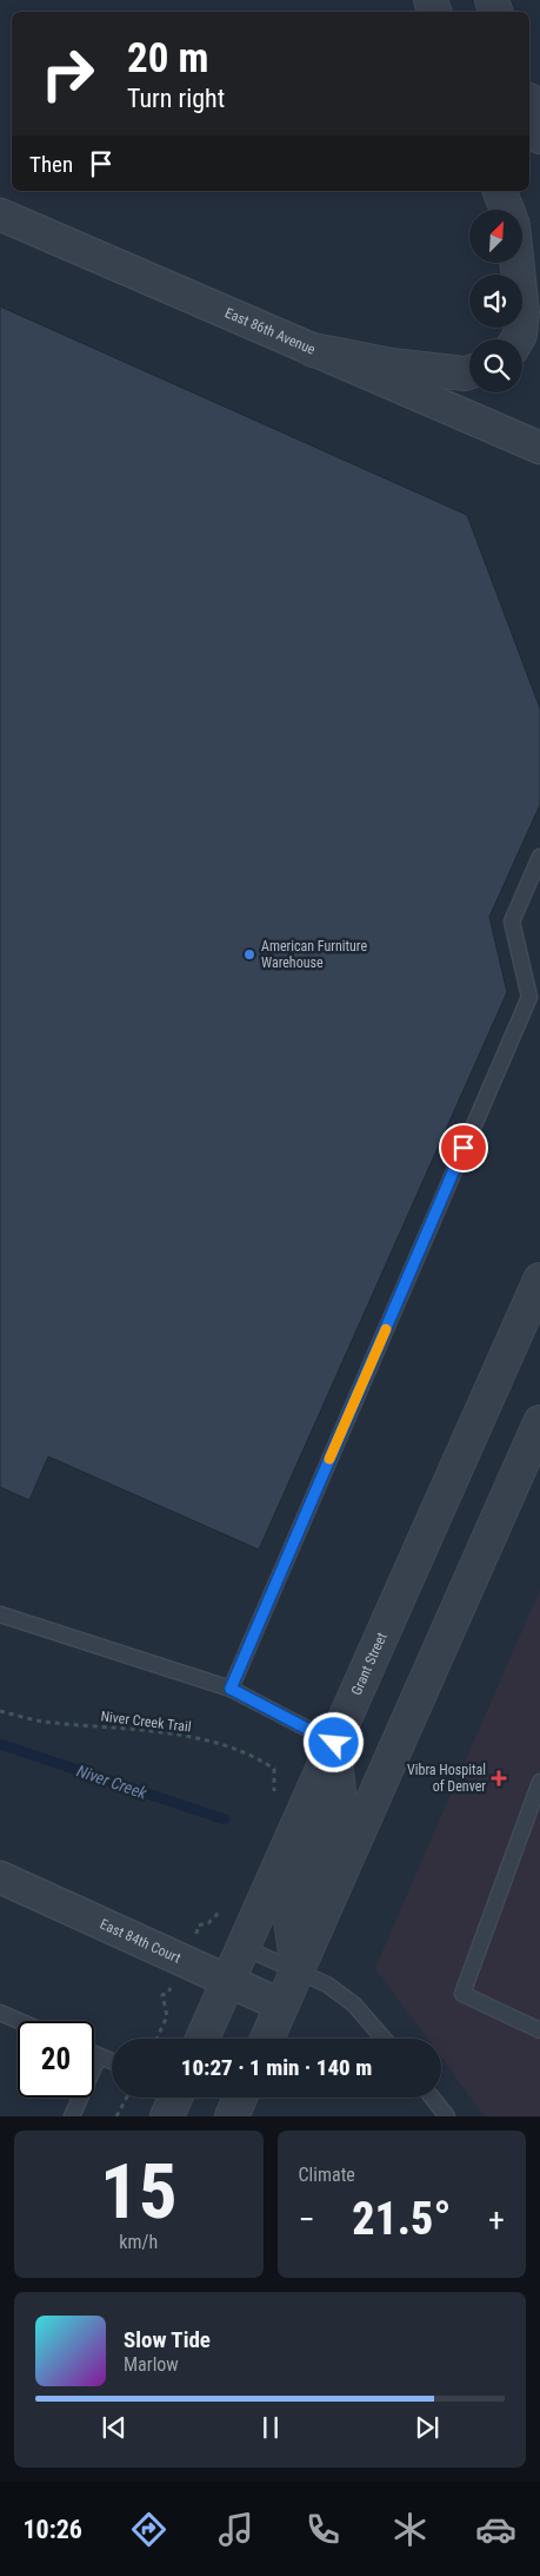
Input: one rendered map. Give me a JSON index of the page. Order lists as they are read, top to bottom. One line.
{"streets":{"street":["East 86th Avenue","Grant Street","East 84th Court"],"path":["Niver Creek Trail"]},"crossings":[["Grant Street","East 84th Court"]],"water":["Niver Creek"],"places":{"other":["American Furniture Warehouse"],"health":["Vibra Hospital of Denver"]},"north":"top right","page":{"turn":["20 m","Turn right"],"then":"Then","limit":"20","trip":"10:27 · 1 min · 140 m","tile":[["15","km/h"],"Climate"],"heat":["−","21.5°","+"],"song":["Slow Tide","Marlow"],"tabs":"10:26"}}
